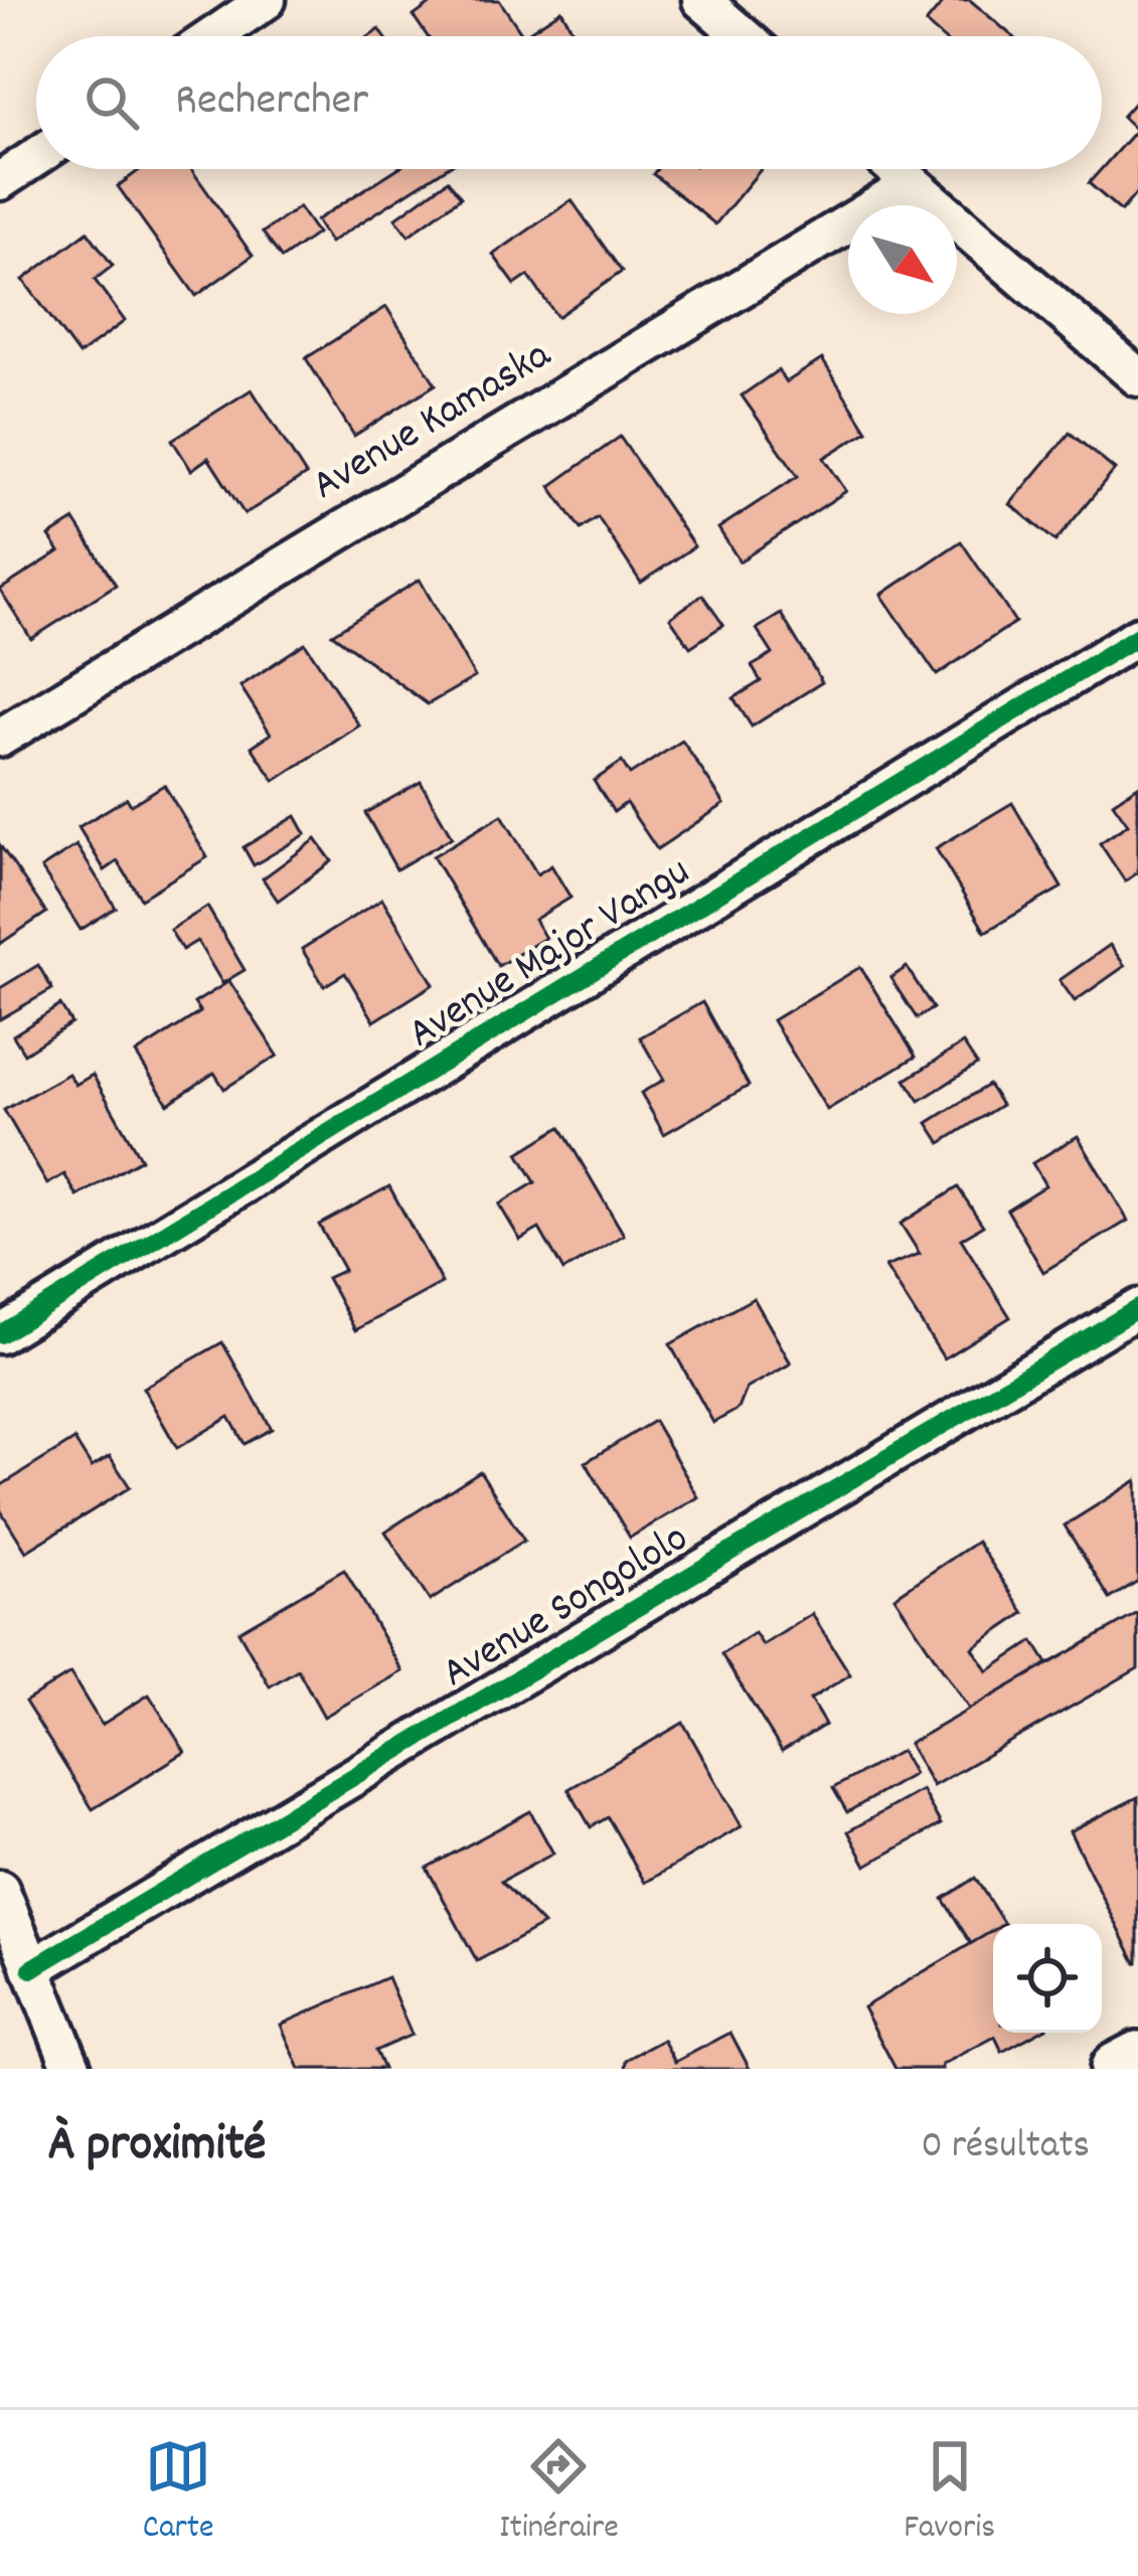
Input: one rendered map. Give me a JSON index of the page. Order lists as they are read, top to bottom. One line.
{"streets":{"street":["Avenue Kamaska","Avenue Major Vangu","Avenue Songololo"]},"north":"bottom right","page":{"search":"Rechercher","heading":["À proximité","0 résultats"],"nav":["Carte","Itinéraire","Favoris"]}}
